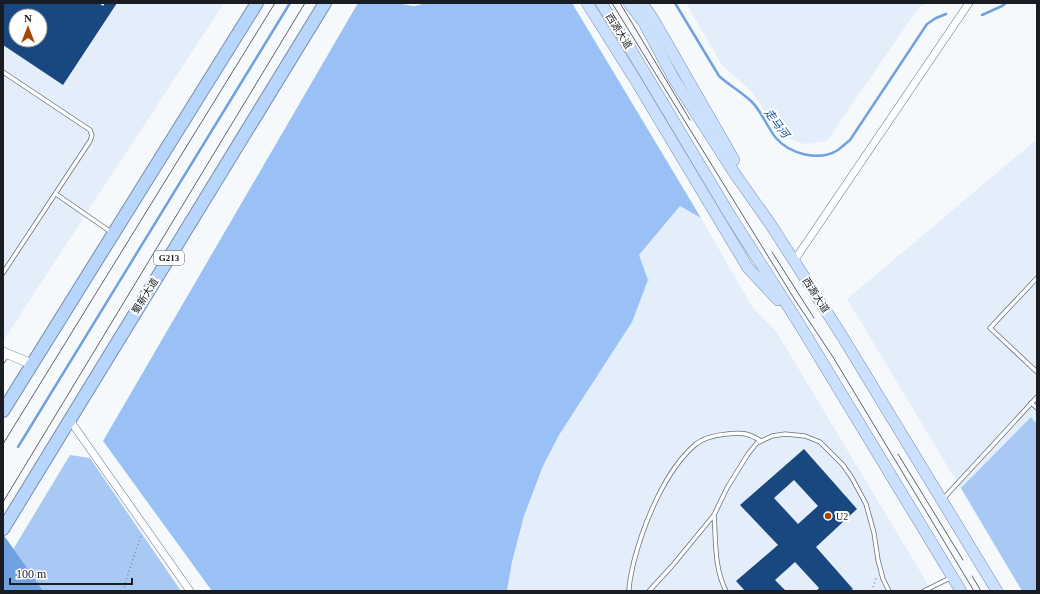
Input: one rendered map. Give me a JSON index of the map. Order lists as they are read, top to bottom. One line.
{"streets":{"highway":["G213","蜀新大道"],"main road":["西源大道"]},"water":["走马河"],"places":["U2"],"scale_bar":"100 m","north":"top"}
